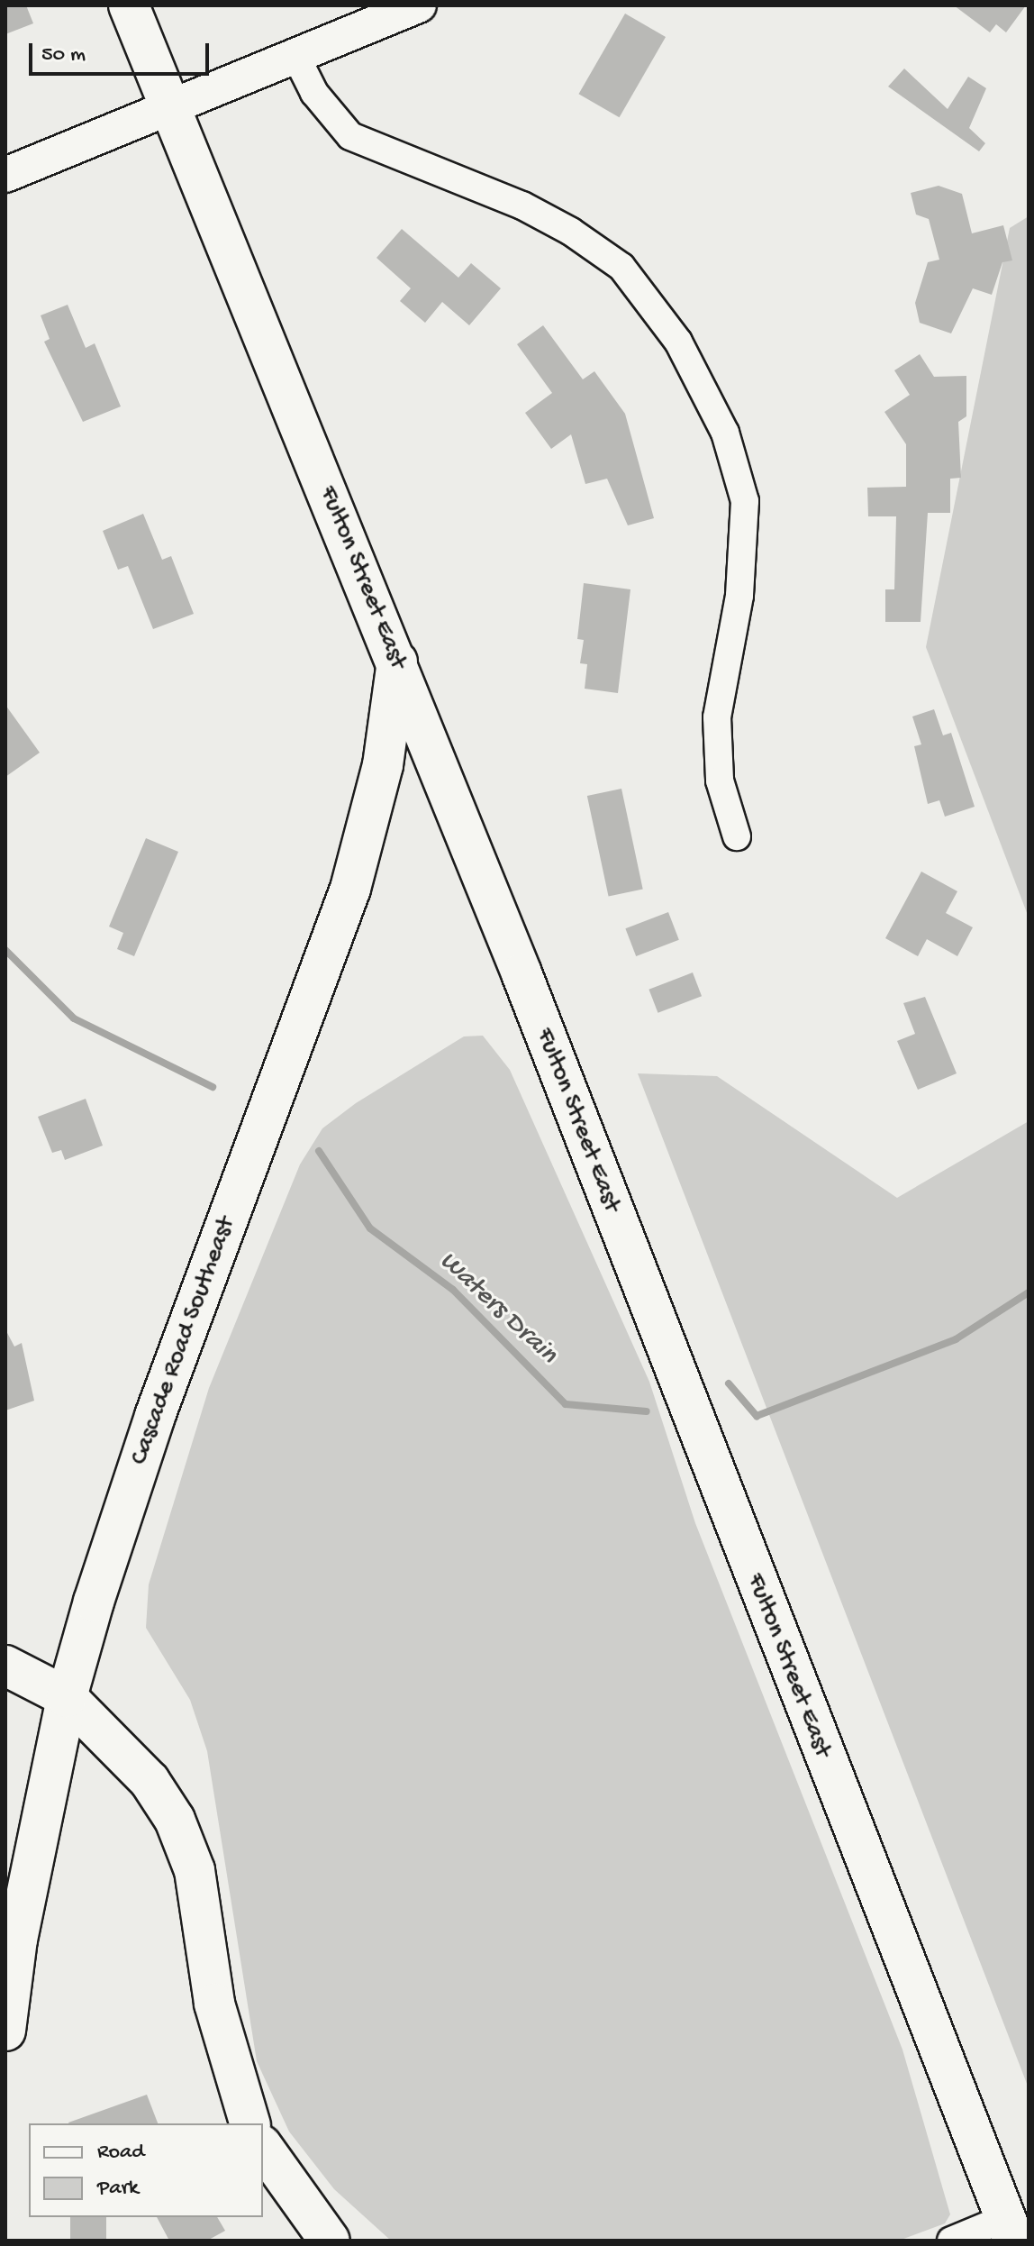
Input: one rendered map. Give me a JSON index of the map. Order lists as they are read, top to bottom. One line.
{"streets":{"main road":["Fulton Street East","Cascade Road Southeast"]},"crossings":[["Fulton Street East","Cascade Road Southeast"]],"water":["Waters Drain"],"legend":["Road","Park"],"scale_bar":"50 m"}
